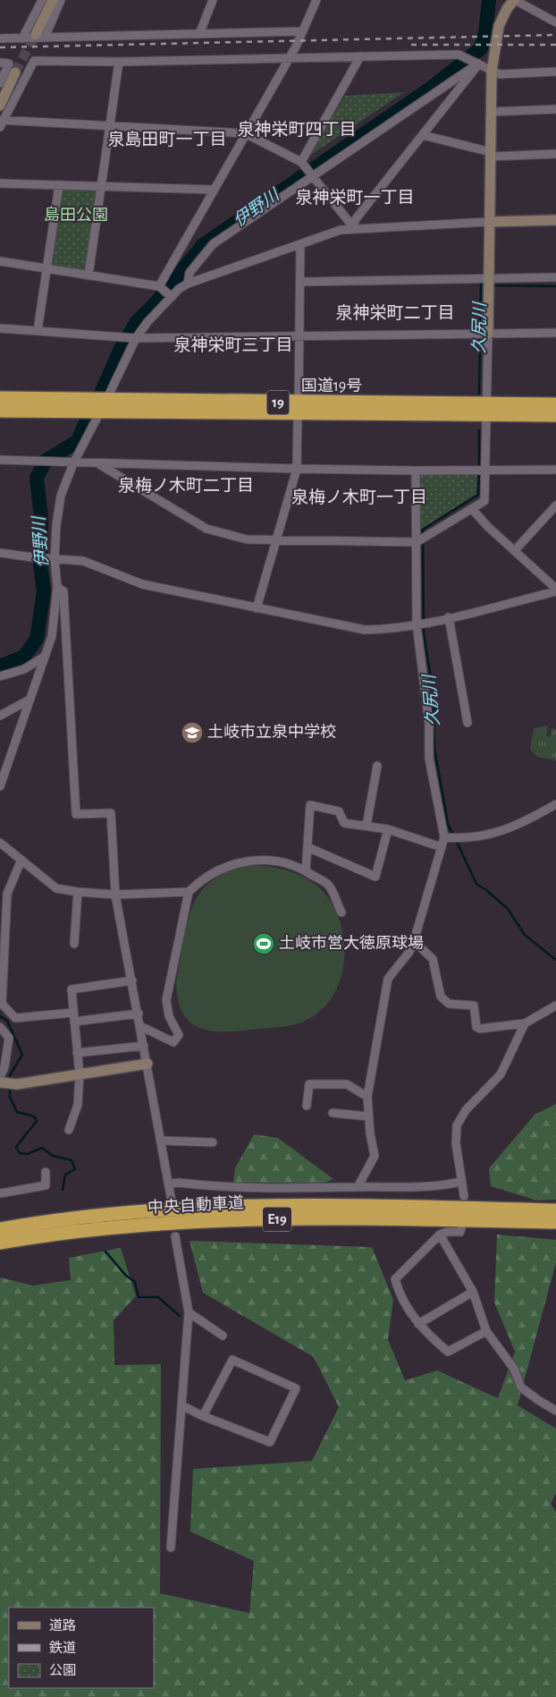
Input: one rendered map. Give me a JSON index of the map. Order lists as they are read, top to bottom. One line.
{"streets":{"highway":["国道19号","19","中央自動車道","E19"]},"districts":["泉神栄町四丁目","泉島田町一丁目","泉神栄町一丁目","泉神栄町二丁目","泉神栄町三丁目","泉梅ノ木町二丁目","泉梅ノ木町一丁目"],"water":["伊野川","久尻川"],"parks":["島田公園"],"places":{"school or university":["土岐市立泉中学校"],"sports":["土岐市営大徳原球場"]},"legend":["道路","鉄道","公園"]}
